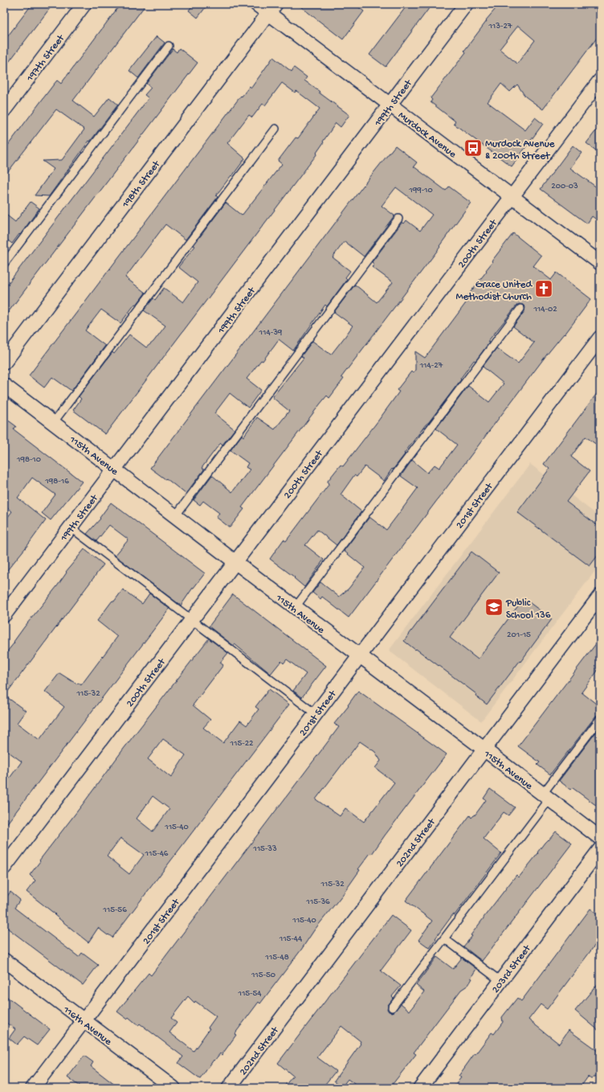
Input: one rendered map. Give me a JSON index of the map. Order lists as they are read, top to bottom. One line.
{"streets":{"street":["197th Street","199th Street","Murdock Avenue","198th Street","200th Street","115th Avenue","201st Street","202nd Street","203rd Street","116th Avenue"]},"crossings":[["199th Street","Murdock Avenue"],["199th Street","115th Avenue"],["Murdock Avenue","198th Street"],["Murdock Avenue","200th Street"],["200th Street","115th Avenue"],["115th Avenue","201st Street"],["115th Avenue","202nd Street"],["201st Street","116th Avenue"]],"places":{"bus stop":["Murdock Avenue & 200th Street"],"church":["Grace United Methodist Church"],"school or university":["Public School 136"]},"house_numbers":["113-27","200-03","199-10","114-02","114-39","114-27","198-10","198-16","201-15","115-32","115-22","115-40","115-33","115-46","115-32","115-36","115-56","115-40","115-44","115-48","115-50","115-54"]}
